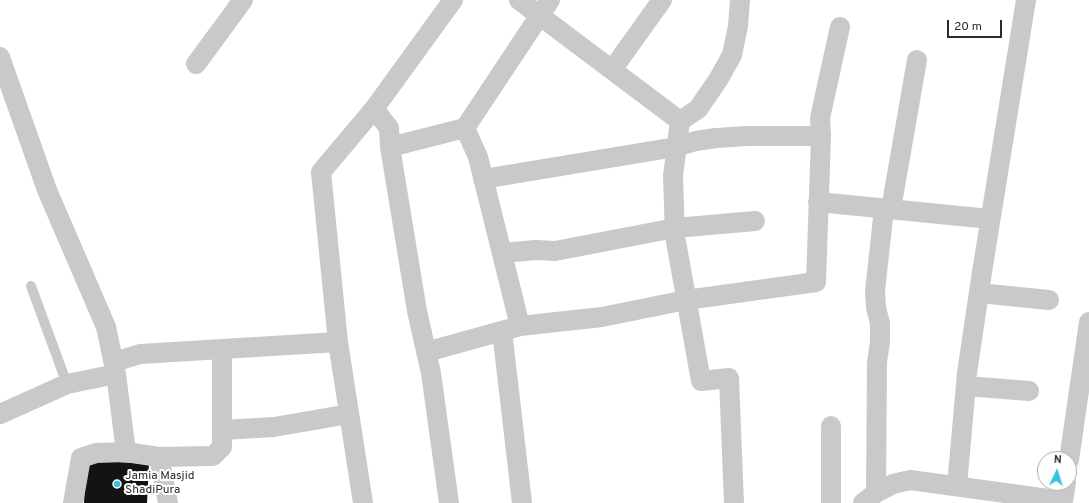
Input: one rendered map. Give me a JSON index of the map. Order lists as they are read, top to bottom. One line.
{"places":["Jamia Masjid ShadiPura"],"scale_bar":"20 m","north":"top"}
